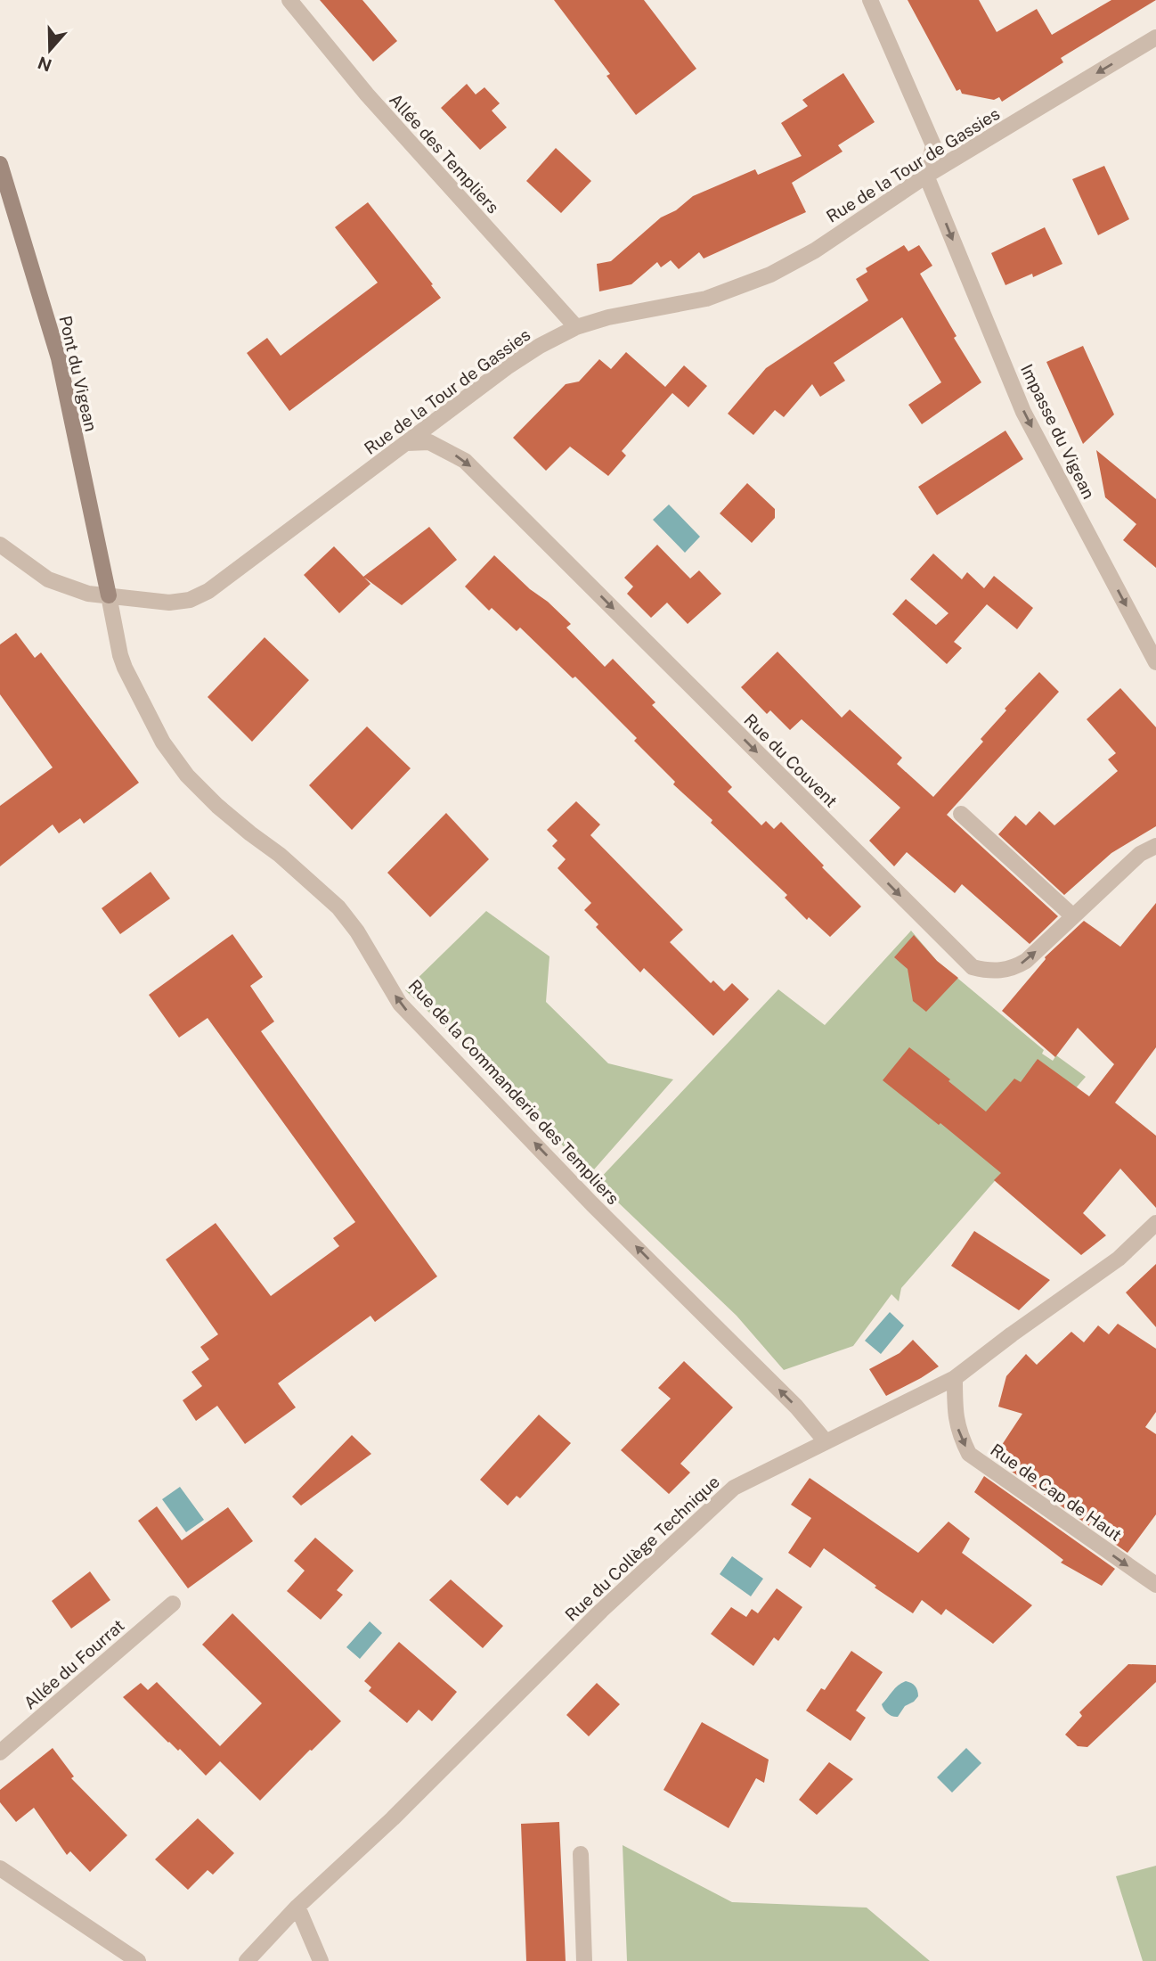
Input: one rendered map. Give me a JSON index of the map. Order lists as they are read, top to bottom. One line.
{"streets":{"street":["Allée des Templiers","Rue de la Tour de Gassies","Pont du Vigean","Impasse du Vigean","Rue du Couvent","Rue de la Commanderie des Templiers","Rue de Cap de Haut","Rue du Collège Technique","Allée du Fourrat"]},"crossings":[["Allée des Templiers","Rue de la Tour de Gassies"],["Rue de la Tour de Gassies","Pont du Vigean"],["Rue de la Tour de Gassies","Impasse du Vigean"],["Rue de la Tour de Gassies","Rue du Couvent"],["Rue de la Tour de Gassies","Rue de la Commanderie des Templiers"],["Pont du Vigean","Rue de la Commanderie des Templiers"],["Rue de la Commanderie des Templiers","Rue du Collège Technique"],["Rue de Cap de Haut","Rue du Collège Technique"]],"one_way":["Impasse du Vigean","Rue du Couvent","Rue de la Commanderie des Templiers","Rue de Cap de Haut"],"north":"bottom"}
